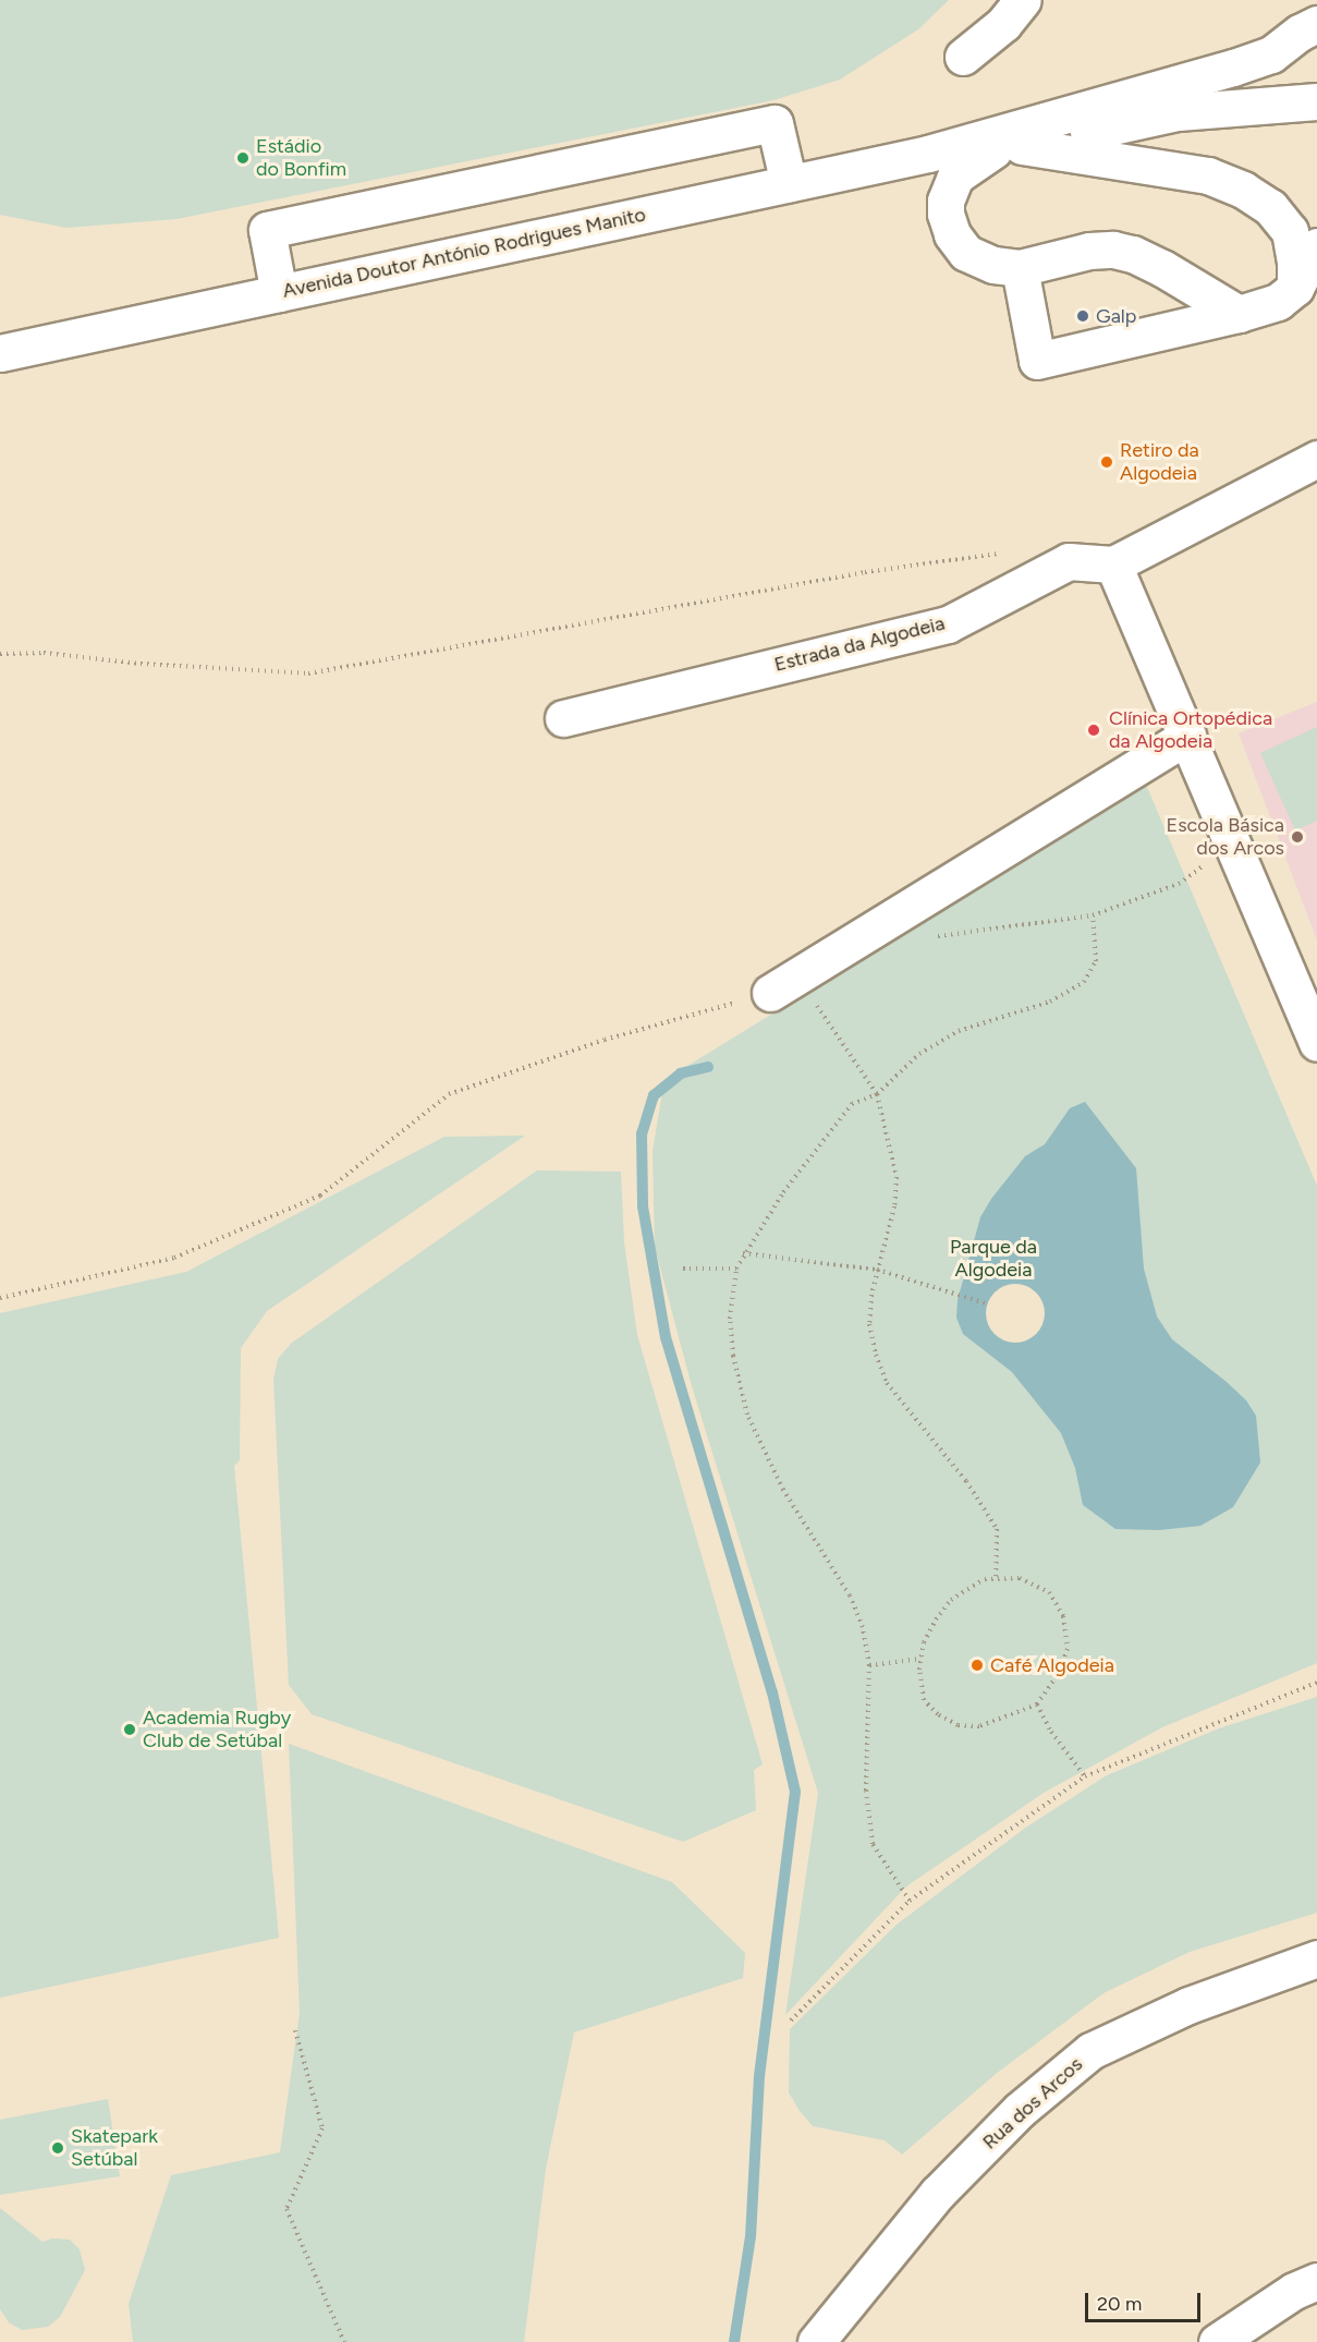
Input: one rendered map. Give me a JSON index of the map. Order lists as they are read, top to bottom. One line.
{"streets":{"street":["Avenida Doutor António Rodrigues Manito","Estrada da Algodeia","Rua dos Arcos"]},"parks":["Parque da Algodeia"],"places":["Estádio do Bonfim","Galp","Retiro da Algodeia","Clínica Ortopédica da Algodeia","Escola Básica dos Arcos","Café Algodeia","Academia Rugby Club de Setúbal","Skatepark Setúbal"],"scale_bar":"20 m"}
